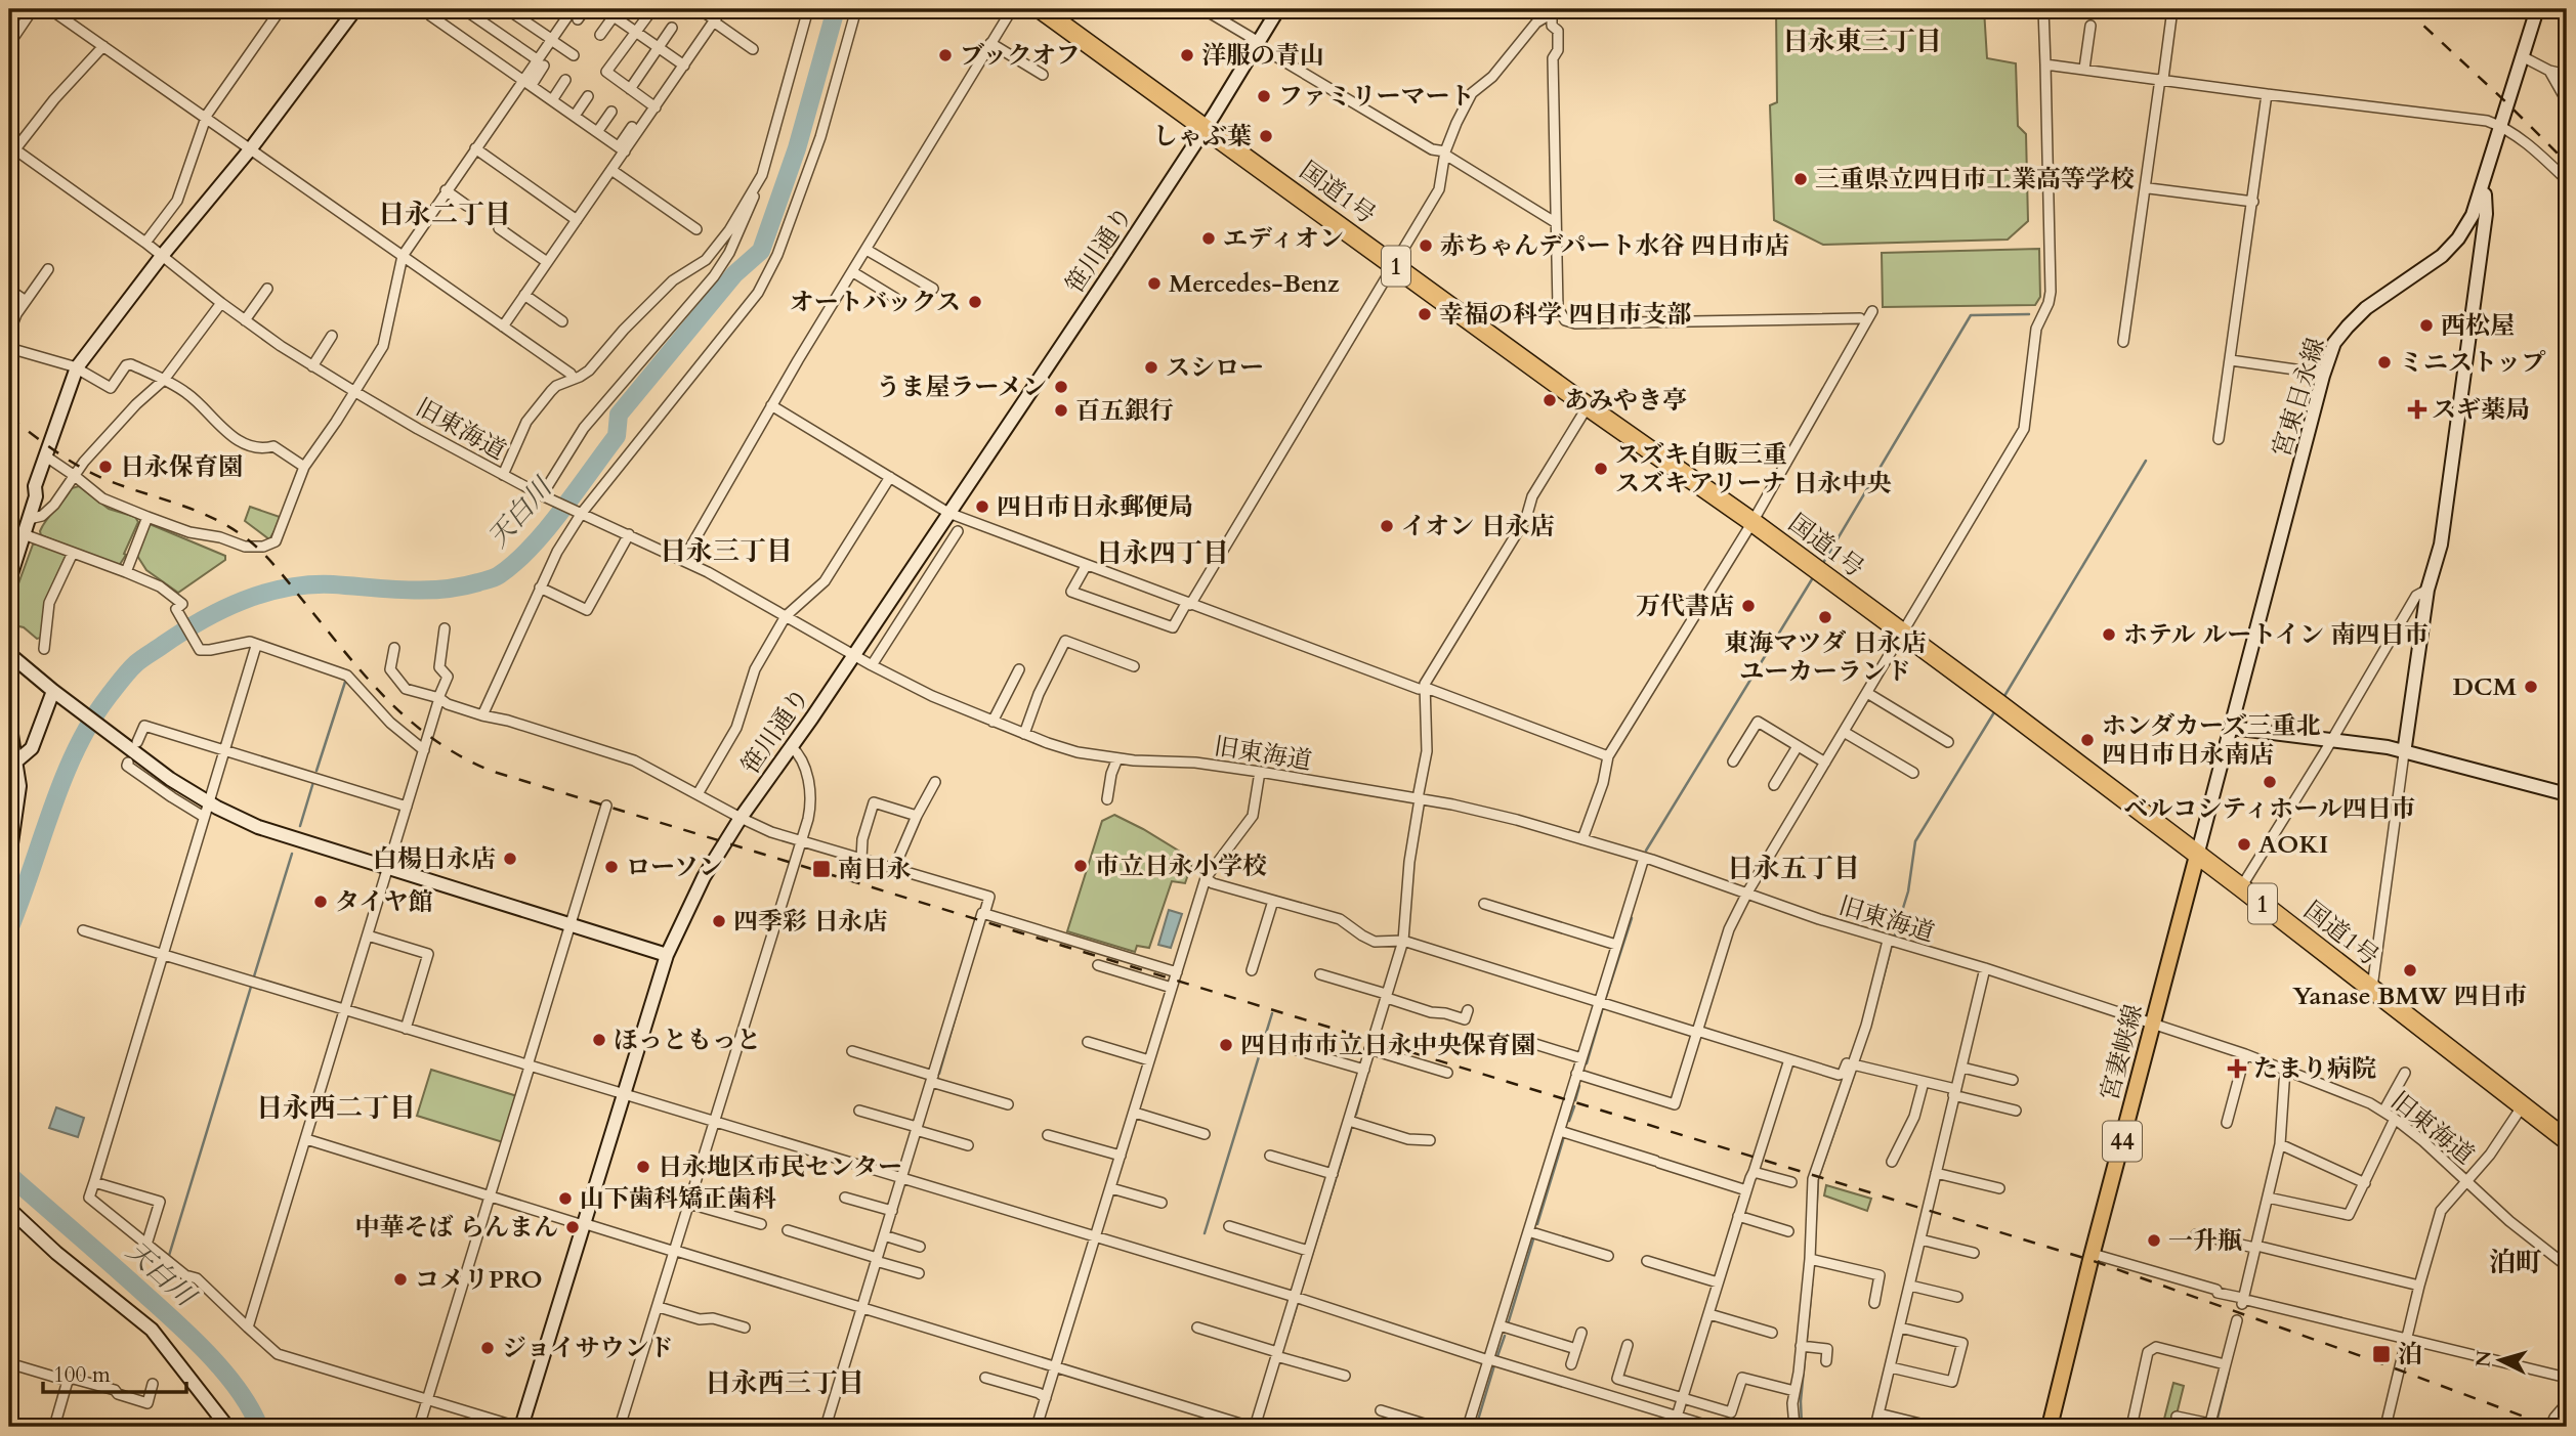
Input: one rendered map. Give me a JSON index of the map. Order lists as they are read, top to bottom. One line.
{"streets":{"highway":["国道1号","1"],"main road":["宮妻峡線","44"],"street":["笹川通り","宮東日永線","旧東海道"]},"crossings":[["国道1号","笹川通り"],["国道1号","宮東日永線"],["国道1号","宮妻峡線"],["笹川通り","旧東海道"],["宮東日永線","宮妻峡線"],["旧東海道","宮妻峡線"]],"districts":["日永東三丁目","日永二丁目","日永三丁目","日永四丁目","日永五丁目","日永西二丁目","泊町","日永西三丁目"],"water":["天白川"],"places":{"other":["ブックオフ","洋服の青山","ファミリーマート","しゃぶ葉","三重県立四日市工業高等学校","エディオン","赤ちゃんデパート水谷 四日市店","Mercedes-Benz","オートバックス","幸福の科学 四日市支部","西松屋","ミニストップ","スシロー","うま屋ラーメン","あみやき亭","百五銀行","日永保育園","スズキ自販三重 スズキアリーナ 日永中央","四日市日永郵便局","イオン 日永店","万代書店","東海マツダ 日永店 ユーカーランド","ホテル ルートイン 南四日市","DCM","ホンダカーズ三重北 四日市日永南店","ベルコシティホール四日市","AOKI","白楊日永店","市立日永小学校","ローソン","タイヤ館","四季彩 日永店","Yanase BMW 四日市","ほっともっと","四日市市立日永中央保育園","日永地区市民センター","山下歯科矯正歯科","中華そば らんまん","一升瓶","コメリPRO","ジョイサウンド"],"health":["スギ薬局","たまり病院"],"transit":["南日永","泊"]},"scale_bar":"100 m","north":"left"}
